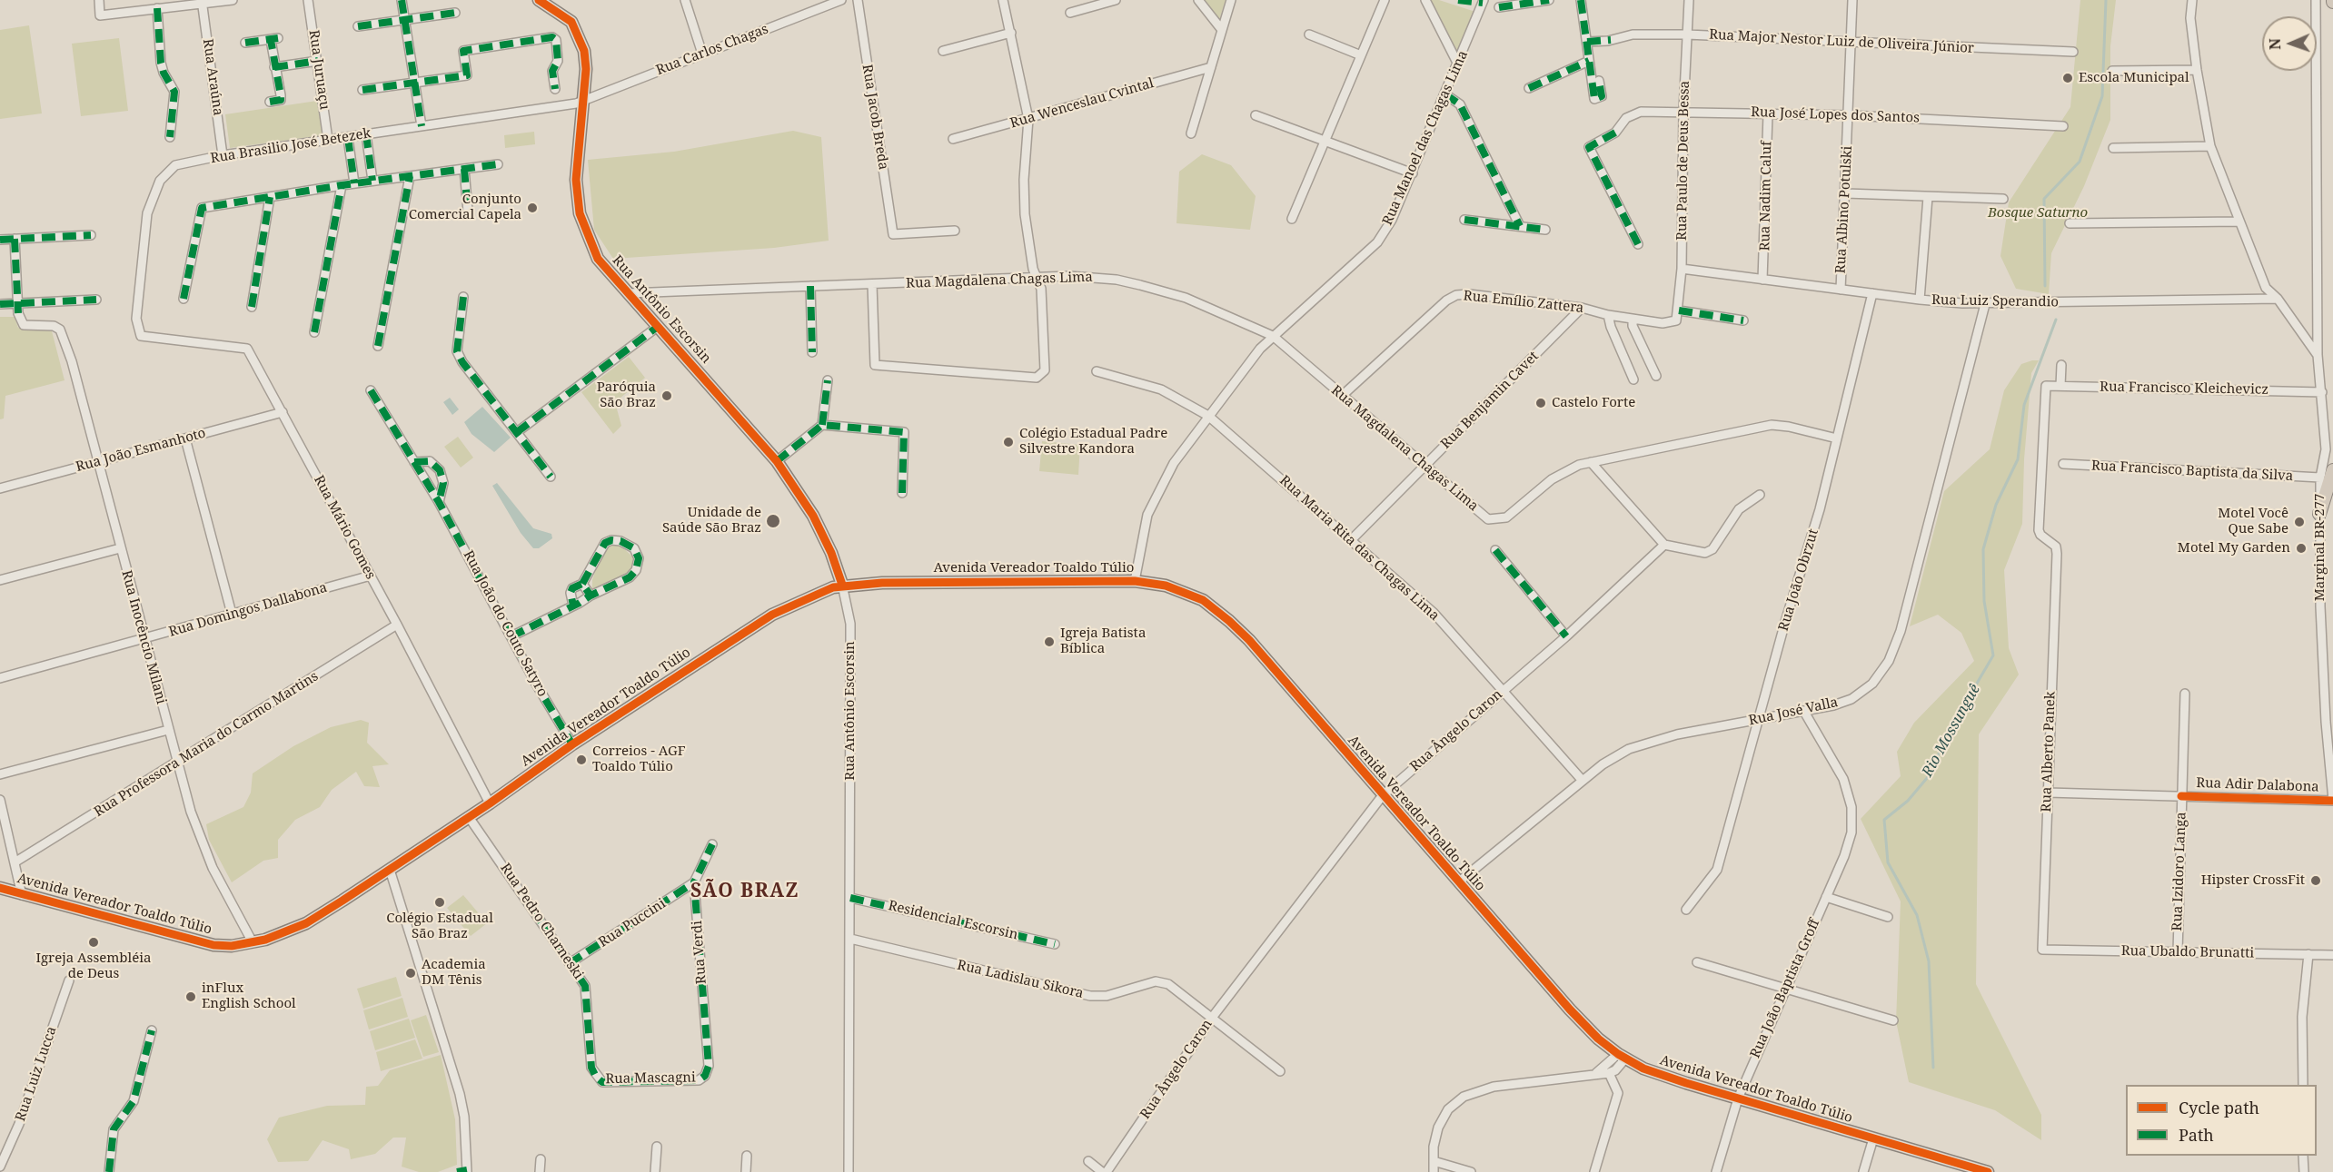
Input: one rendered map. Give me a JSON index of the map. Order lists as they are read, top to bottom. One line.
{"streets":{"main road":["Rua Antônio Escorsin","Avenida Vereador Toaldo Túlio"],"street":["Rua Major Nestor Luiz de Oliveira Júnior","Rua Carlos Chagas","Rua Juruaçu","Rua Araúna","Rua Wenceslau Cvintal","Rua José Lopes dos Santos","Rua Jacob Breda","Rua Manoel das Chagas Lima","Rua Brasilio José Betezek","Rua Paulo de Deus Bessa","Rua Nadim Caluf","Rua Albino Potulski","Rua Magdalena Chagas Lima","Rua Luiz Sperandio","Rua Emílio Zattera","Rua Francisco Kleichevicz","Rua Benjamin Cavet","Rua João Esmanhoto","Rua Francisco Baptista da Silva","Rua Mário Gomes","Marginal BR-277","Rua Maria Rita das Chagas Lima","Rua João Obrzut","Rua Domingos Dallabona","Rua João do Couto Satyro","Rua Inocêncio Milani","Rua José Valla","Rua Ângelo Caron","Rua Professora Maria do Carmo Martins","Rua Alberto Panek","Rua Adir Dalabona","Rua Izidoro Langa","Residencial Escorsin","Rua Pedro Charneski","Rua Puccini","Rua Verdi","Rua Ubaldo Brunatti","Rua Ladislau Sikora","Rua João Baptista Groff","Rua Luiz Lucca","Rua Mascagni"]},"crossings":[["Rua Major Nestor Luiz de Oliveira Júnior","Rua Paulo de Deus Bessa"],["Rua Major Nestor Luiz de Oliveira Júnior","Rua Albino Potulski"],["Rua Carlos Chagas","Rua Brasilio José Betezek"],["Rua Carlos Chagas","Rua Antônio Escorsin"],["Rua Juruaçu","Rua Brasilio José Betezek"],["Rua Araúna","Rua Brasilio José Betezek"],["Rua José Lopes dos Santos","Rua Paulo de Deus Bessa"],["Rua José Lopes dos Santos","Rua Nadim Caluf"],["Rua José Lopes dos Santos","Rua Albino Potulski"],["Rua Manoel das Chagas Lima","Rua Magdalena Chagas Lima"],["Rua Manoel das Chagas Lima","Rua Maria Rita das Chagas Lima"],["Rua Manoel das Chagas Lima","Avenida Vereador Toaldo Túlio"],["Rua Brasilio José Betezek","Rua Antônio Escorsin"],["Rua Brasilio José Betezek","Rua Mário Gomes"],["Rua Paulo de Deus Bessa","Rua Luiz Sperandio"],["Rua Paulo de Deus Bessa","Rua Emílio Zattera"],["Rua Nadim Caluf","Rua Luiz Sperandio"],["Rua Albino Potulski","Rua Luiz Sperandio"],["Rua Magdalena Chagas Lima","Rua Emílio Zattera"],["Rua Magdalena Chagas Lima","Rua Antônio Escorsin"],["Rua Magdalena Chagas Lima","Rua Benjamin Cavet"],["Rua Luiz Sperandio","Rua João Obrzut"],["Rua Luiz Sperandio","Rua José Valla"],["Rua Emílio Zattera","Rua Benjamin Cavet"],["Rua Antônio Escorsin","Avenida Vereador Toaldo Túlio"],["Rua Antônio Escorsin","Residencial Escorsin"],["Rua Antônio Escorsin","Rua Ladislau Sikora"],["Rua Francisco Kleichevicz","Marginal BR-277"],["Rua Francisco Kleichevicz","Rua Alberto Panek"],["Rua Benjamin Cavet","Rua Maria Rita das Chagas Lima"],["Rua João Esmanhoto","Rua Mário Gomes"],["Rua João Esmanhoto","Rua Inocêncio Milani"],["Rua Francisco Baptista da Silva","Marginal BR-277"],["Rua Mário Gomes","Avenida Vereador Toaldo Túlio"],["Rua Mário Gomes","Rua Domingos Dallabona"],["Rua Mário Gomes","Rua Professora Maria do Carmo Martins"],["Marginal BR-277","Rua Adir Dalabona"],["Rua Maria Rita das Chagas Lima","Rua José Valla"],["Rua Maria Rita das Chagas Lima","Rua Ângelo Caron"],["Avenida Vereador Toaldo Túlio","Rua João do Couto Satyro"],["Avenida Vereador Toaldo Túlio","Rua Inocêncio Milani"],["Avenida Vereador Toaldo Túlio","Rua José Valla"],["Avenida Vereador Toaldo Túlio","Rua Ângelo Caron"],["Avenida Vereador Toaldo Túlio","Rua Pedro Charneski"],["Avenida Vereador Toaldo Túlio","Rua João Baptista Groff"],["Rua João Obrzut","Rua José Valla"],["Rua Domingos Dallabona","Rua Inocêncio Milani"],["Rua Inocêncio Milani","Rua Professora Maria do Carmo Martins"],["Rua José Valla","Rua João Baptista Groff"],["Rua Ângelo Caron","Rua Ladislau Sikora"],["Rua Alberto Panek","Rua Adir Dalabona"],["Rua Alberto Panek","Rua Ubaldo Brunatti"],["Rua Adir Dalabona","Rua Izidoro Langa"],["Rua Izidoro Langa","Rua Ubaldo Brunatti"],["Rua Pedro Charneski","Rua Puccini"],["Rua Pedro Charneski","Rua Mascagni"],["Rua Puccini","Rua Verdi"],["Rua Verdi","Rua Mascagni"]],"districts":["SÃO BRAZ"],"water":["Rio Mossunguê"],"parks":["Bosque Saturno"],"places":["Escola Municipal","Conjunto Comercial Capela","Paróquia São Braz","Castelo Forte","Colégio Estadual Padre Silvestre Kandora","Unidade de Saúde São Braz","Motel Você Que Sabe","Motel My Garden","Igreja Batista Bíblica","Correios - AGF Toaldo Túlio","Hipster CrossFit","Colégio Estadual São Braz","Igreja Assembléia de Deus","Academia DM Tênis","inFlux English School"],"legend":["Cycle path","Path"],"north":"left"}
